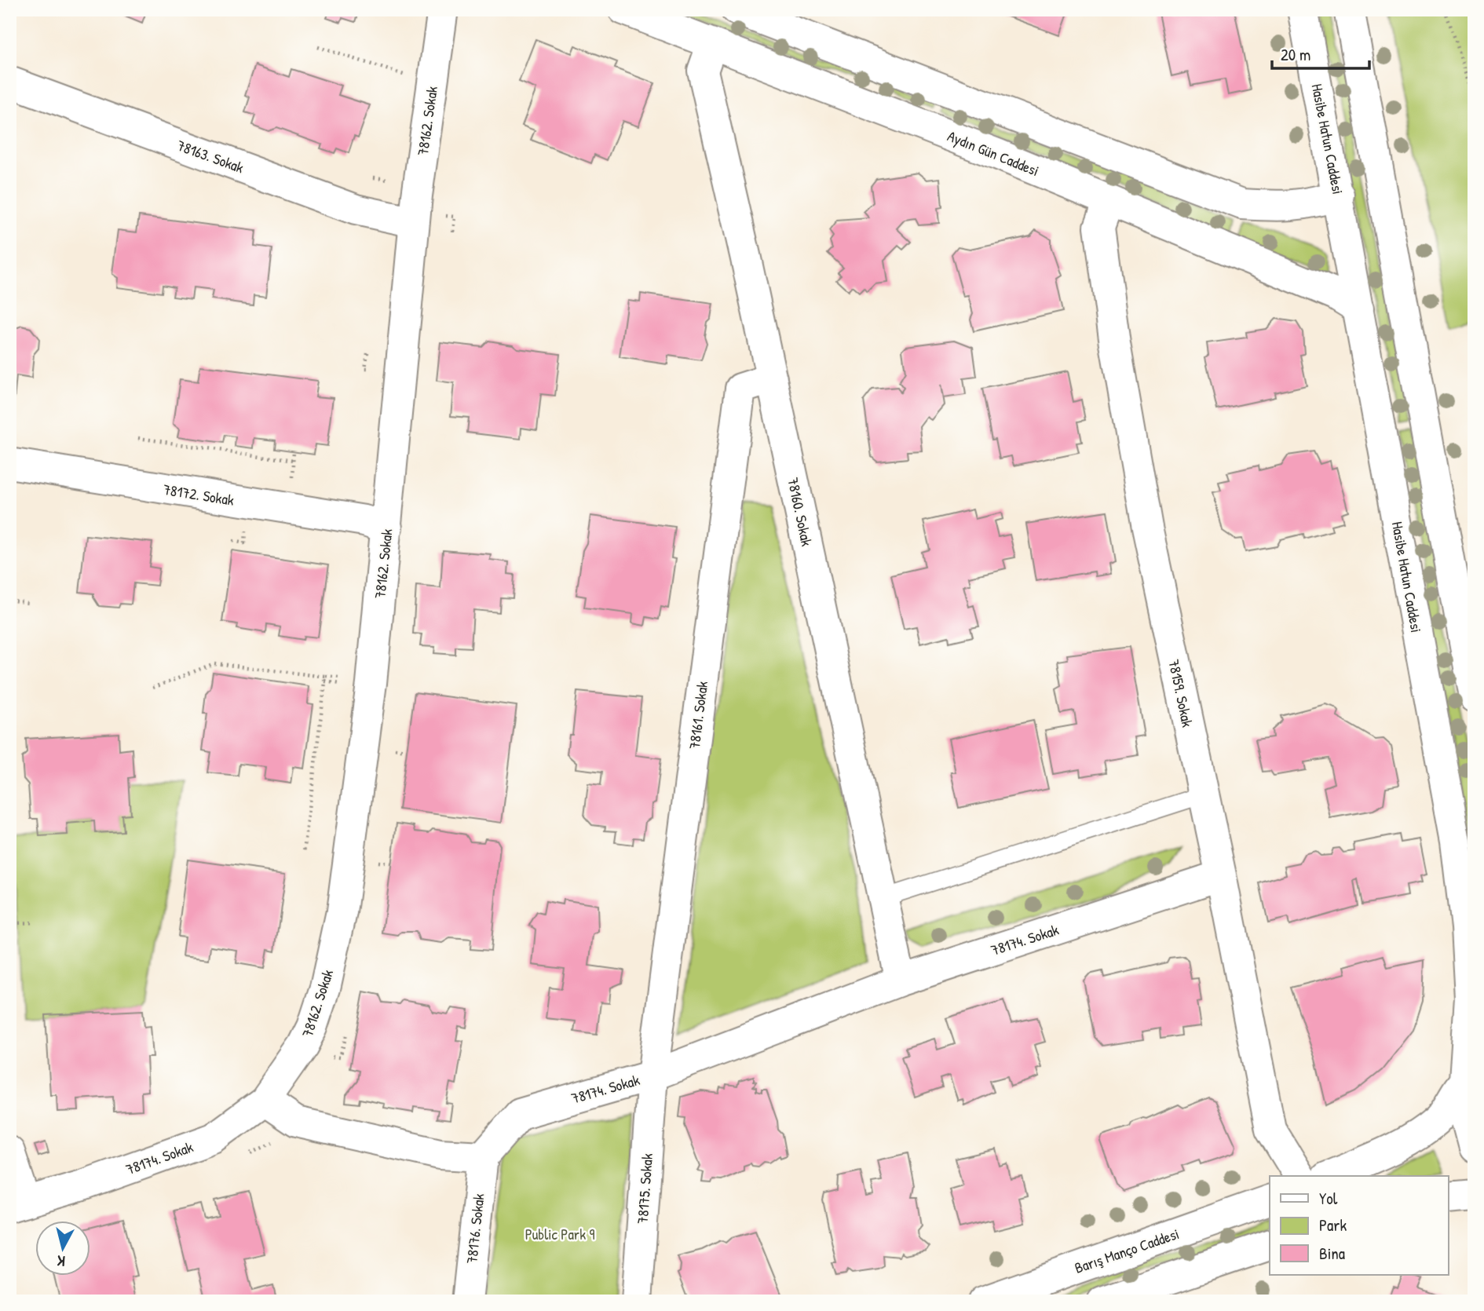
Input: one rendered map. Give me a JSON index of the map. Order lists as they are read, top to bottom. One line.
{"streets":{"street":["78162. Sokak","Hasibe Hatun Caddesi","Aydın Gün Caddesi","78163. Sokak","78172. Sokak","78160. Sokak","78159. Sokak","78161. Sokak","78174. Sokak","78175. Sokak","78176. Sokak","Barış Manço Caddesi"]},"crossings":[["78162. Sokak","78163. Sokak"],["78162. Sokak","78172. Sokak"],["78162. Sokak","78174. Sokak"],["Hasibe Hatun Caddesi","Aydın Gün Caddesi"],["Aydın Gün Caddesi","78160. Sokak"],["Aydın Gün Caddesi","78159. Sokak"],["78160. Sokak","78161. Sokak"],["78160. Sokak","78174. Sokak"],["78159. Sokak","78174. Sokak"],["78161. Sokak","78174. Sokak"],["78161. Sokak","78175. Sokak"],["78174. Sokak","78175. Sokak"],["78174. Sokak","78176. Sokak"]],"parks":["Public Park 9"],"legend":["Yol","Park","Bina"],"scale_bar":"20 m","north":"bottom"}
